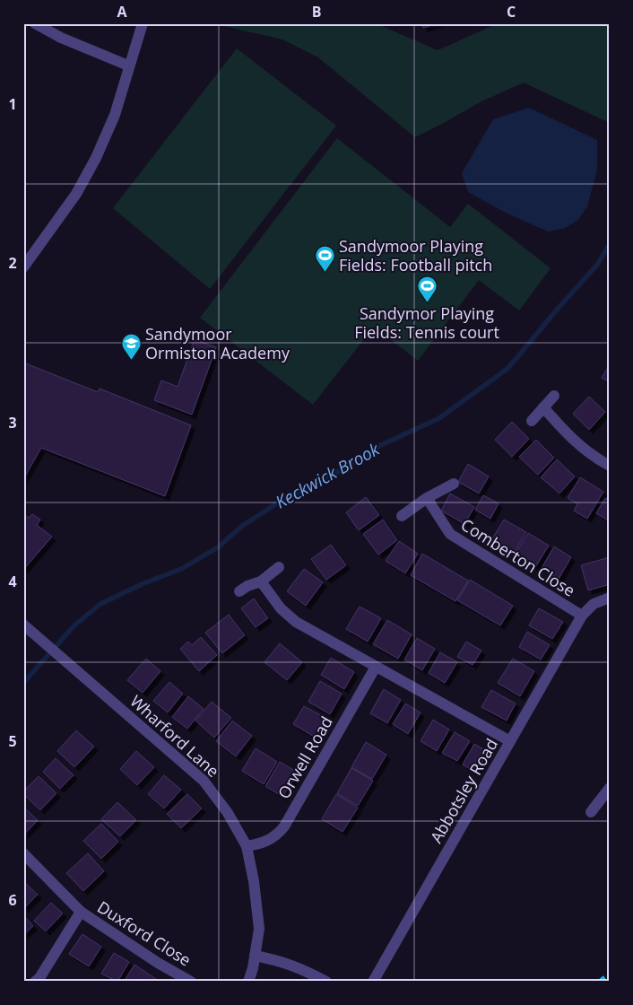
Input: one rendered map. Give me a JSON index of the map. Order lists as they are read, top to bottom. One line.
{"streets":{"street":["Comberton Close","Wharford Lane","Orwell Road","Abbotsley Road","Duxford Close"]},"crossings":[["Comberton Close","Abbotsley Road"],["Wharford Lane","Orwell Road"]],"water":["Keckwick Brook"],"places":{"sports":["Sandymoor Playing Fields: Football pitch","Sandymor Playing Fields: Tennis court"],"school or university":["Sandymoor Ormiston Academy"]},"grid":{"columns":["A","B","C"],"rows":["1","2","3","4","5","6"]}}
